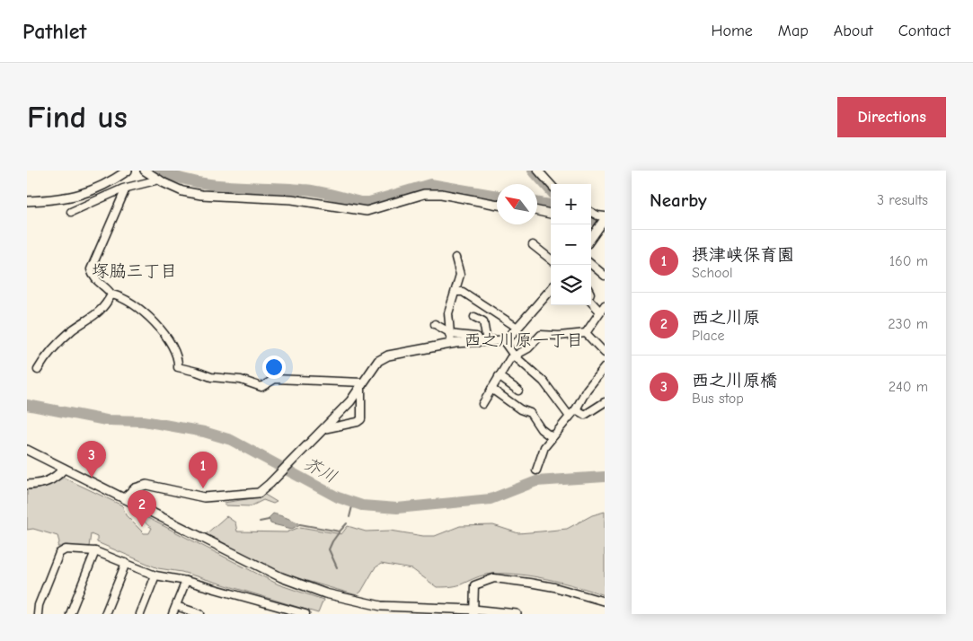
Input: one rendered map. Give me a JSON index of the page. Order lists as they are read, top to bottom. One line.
{"districts":["塚脇三丁目","西之川原一丁目"],"water":["芥川"],"north":"top left","page":{"header":"Pathlet","nav":["Home","Map","About","Contact"],"buttons":"Directions","title":"Find us","heading":["Nearby","3 results"],"map_buttons":["+","−"],"list":[{"mark":"1","name":"摂津峡保育園","note":"School","value":"160 m"},{"mark":"2","name":"西之川原","note":"Place","value":"230 m"},{"mark":"3","name":"西之川原橋","note":"Bus stop","value":"240 m"}],"pins":["3","1","2"]}}
